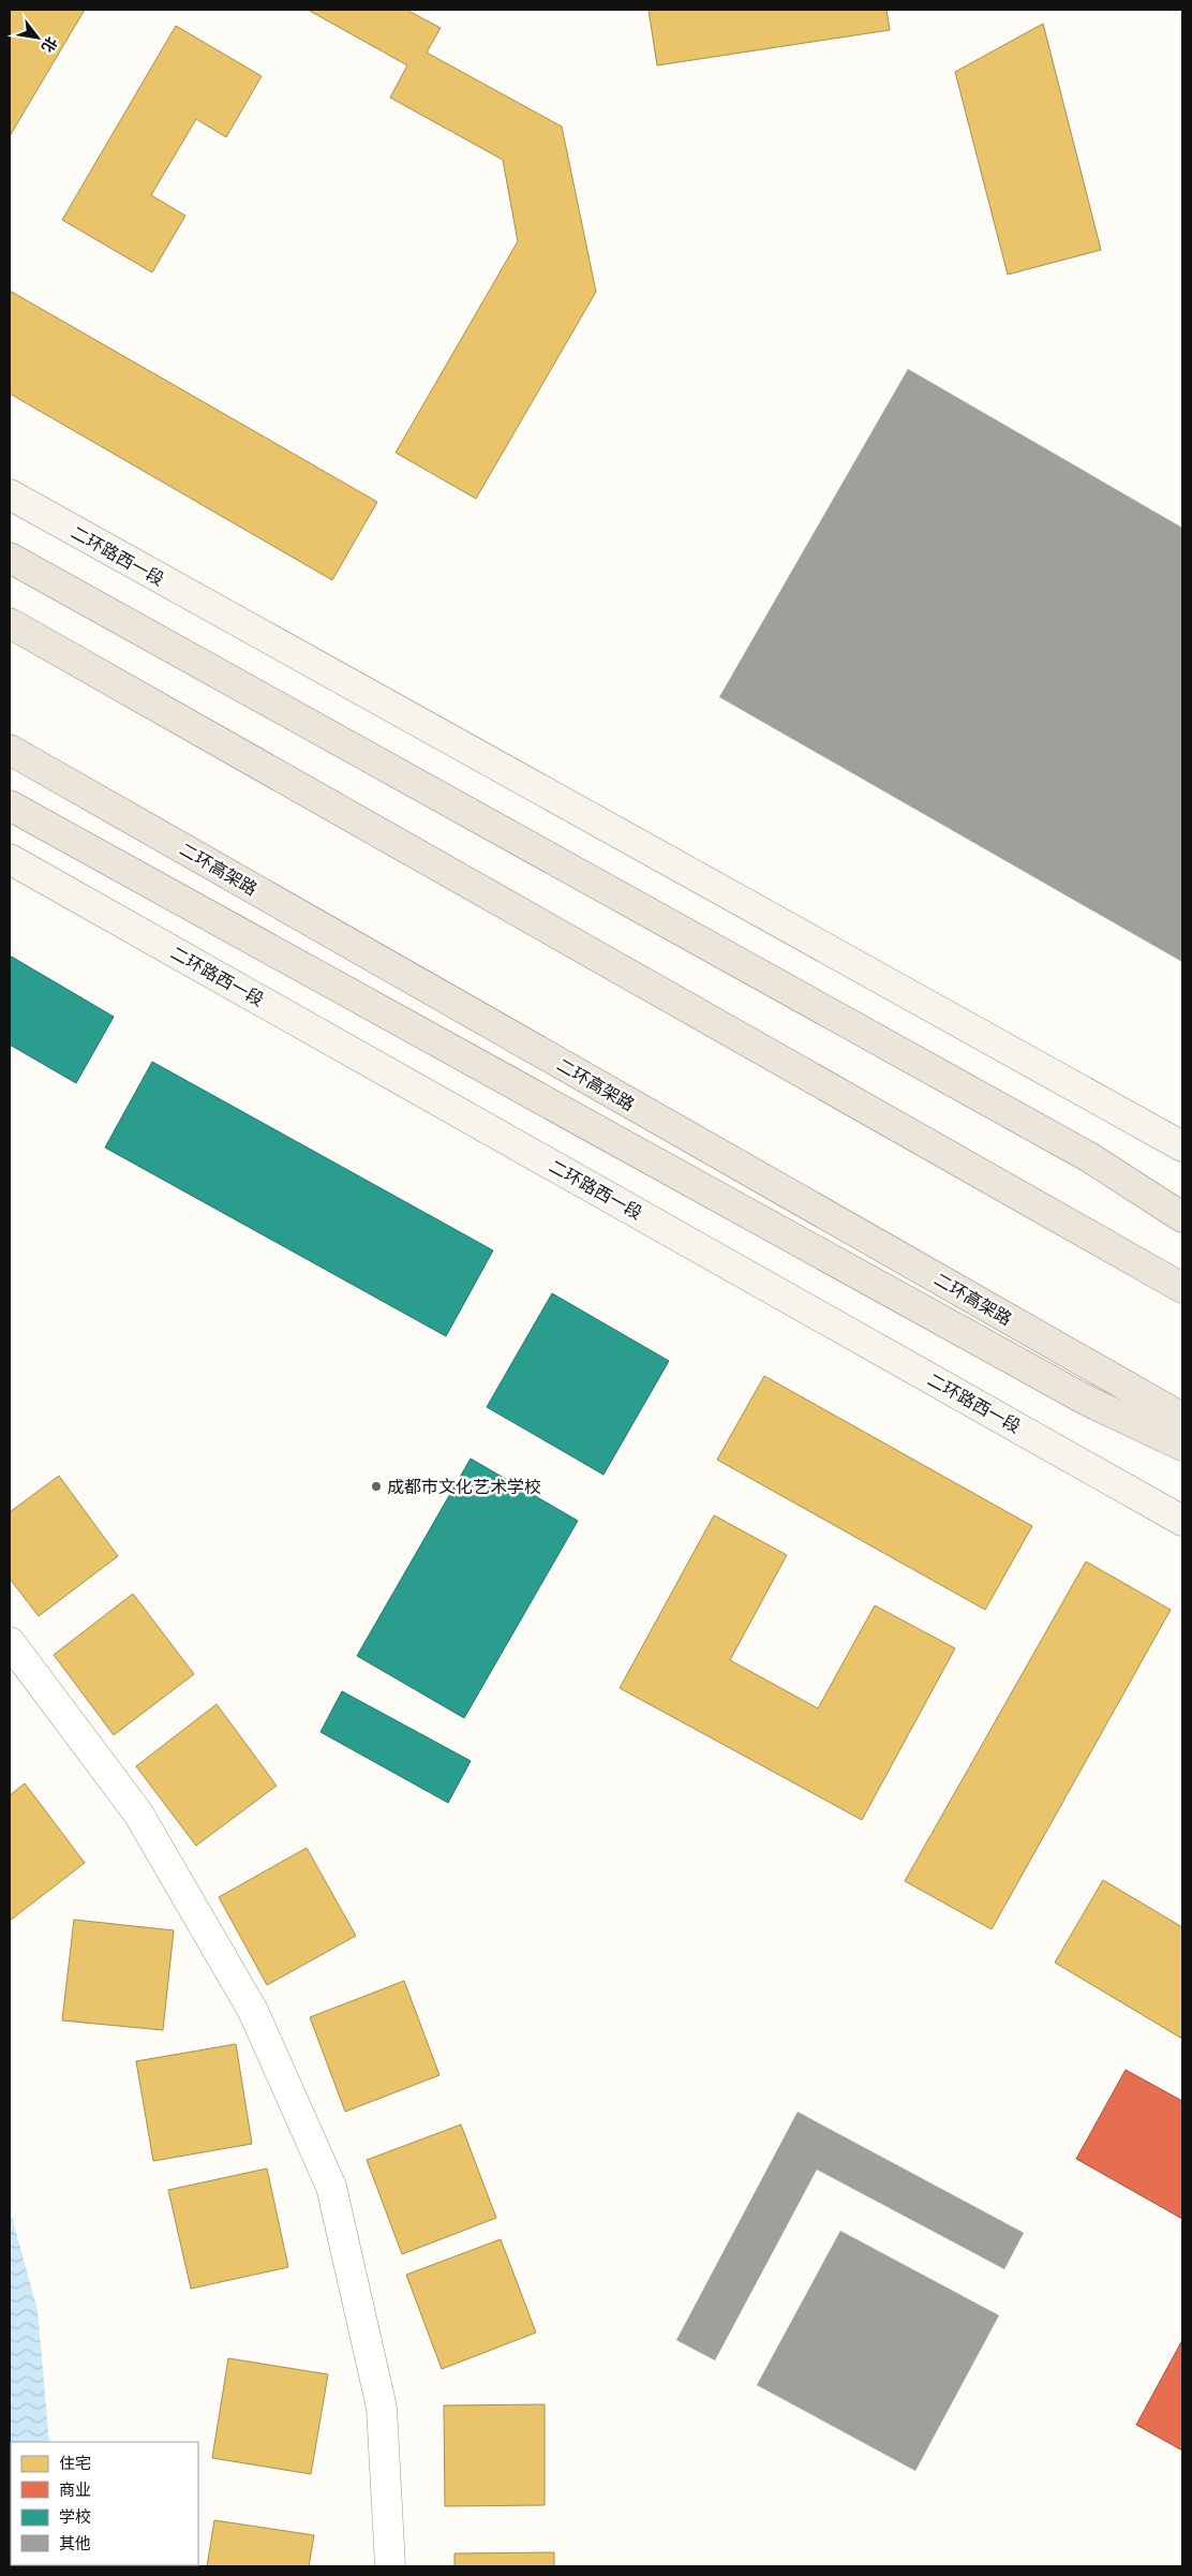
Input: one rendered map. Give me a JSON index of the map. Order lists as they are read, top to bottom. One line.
{"streets":{"highway":["二环高架路"],"main road":["二环路西一段"]},"places":["成都市文化艺术学校"],"legend":["住宅","商业","学校","其他"],"north":"bottom right"}
